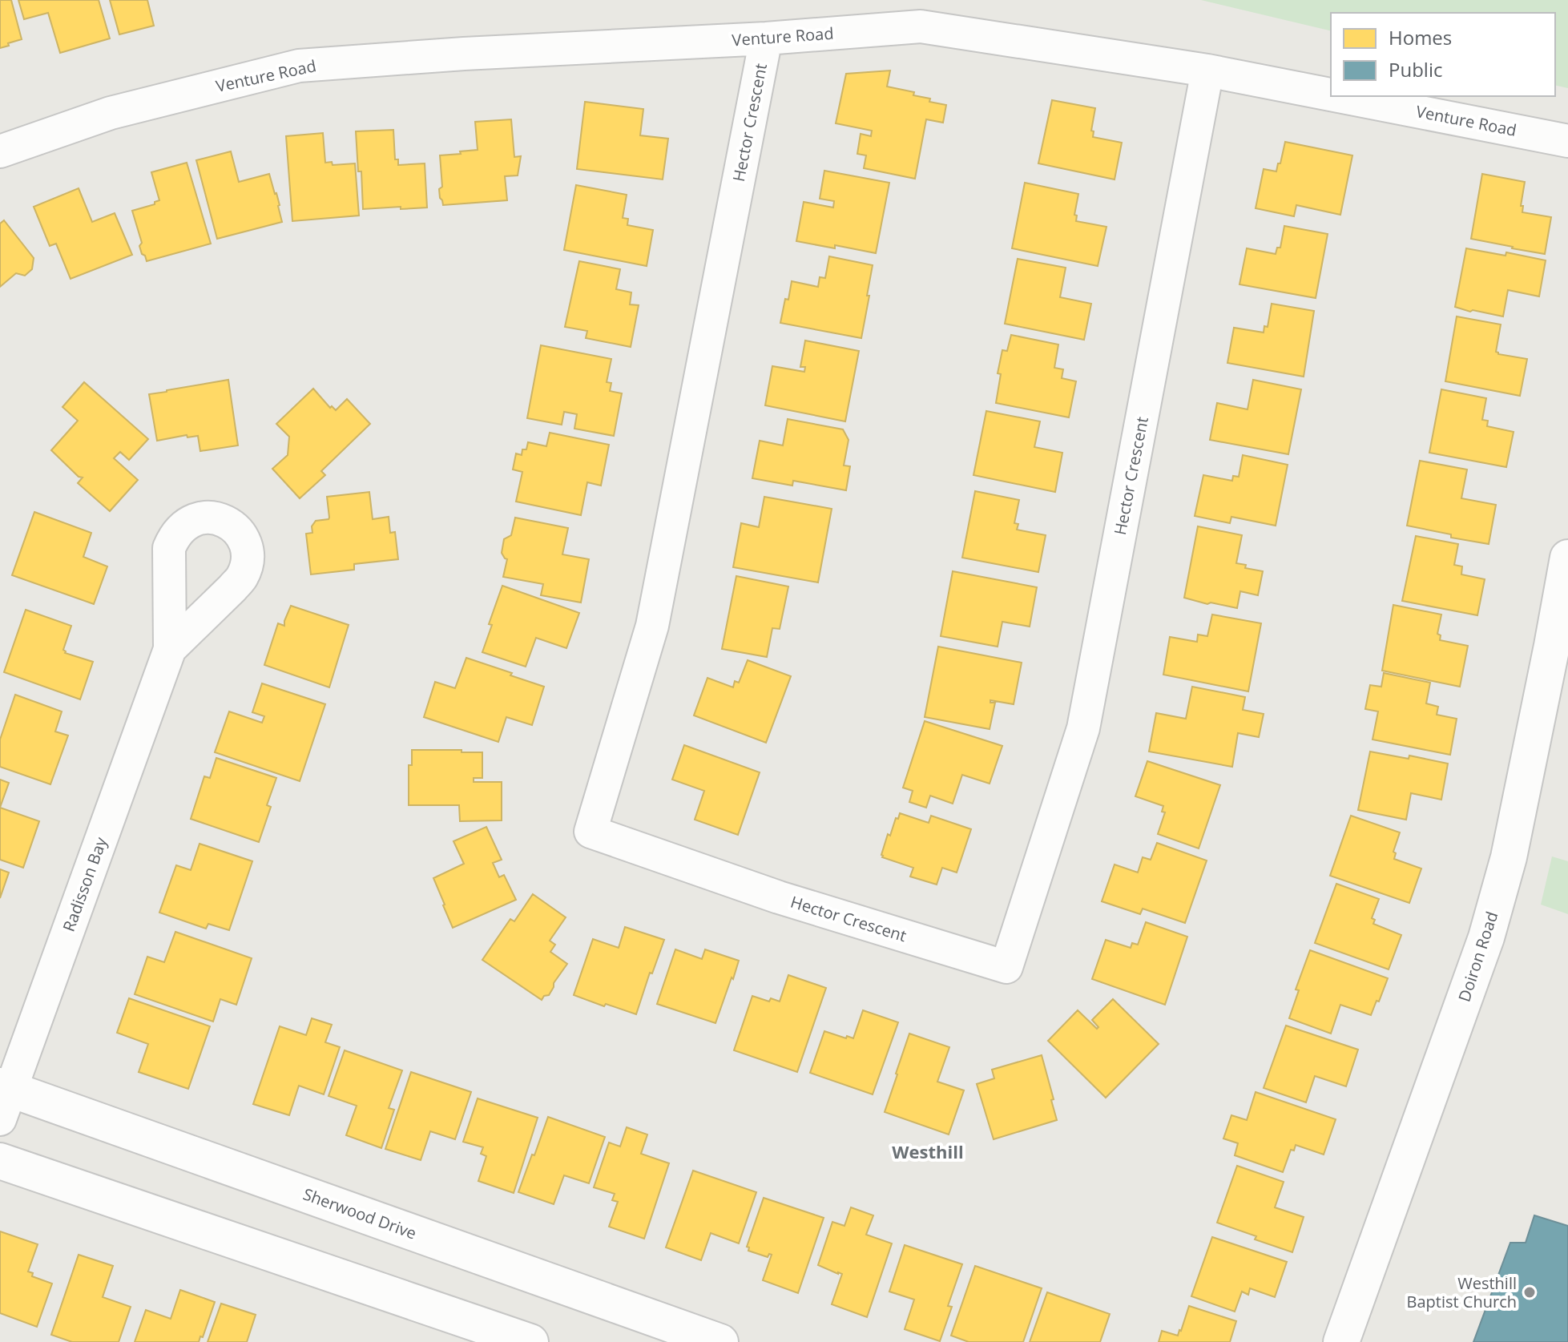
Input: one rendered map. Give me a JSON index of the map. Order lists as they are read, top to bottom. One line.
{"streets":{"street":["Venture Road","Hector Crescent","Radisson Bay","Doiron Road","Sherwood Drive"]},"crossings":[["Venture Road","Hector Crescent"],["Radisson Bay","Sherwood Drive"]],"districts":["Westhill"],"places":["Westhill Baptist Church"],"legend":["Homes","Public"]}
